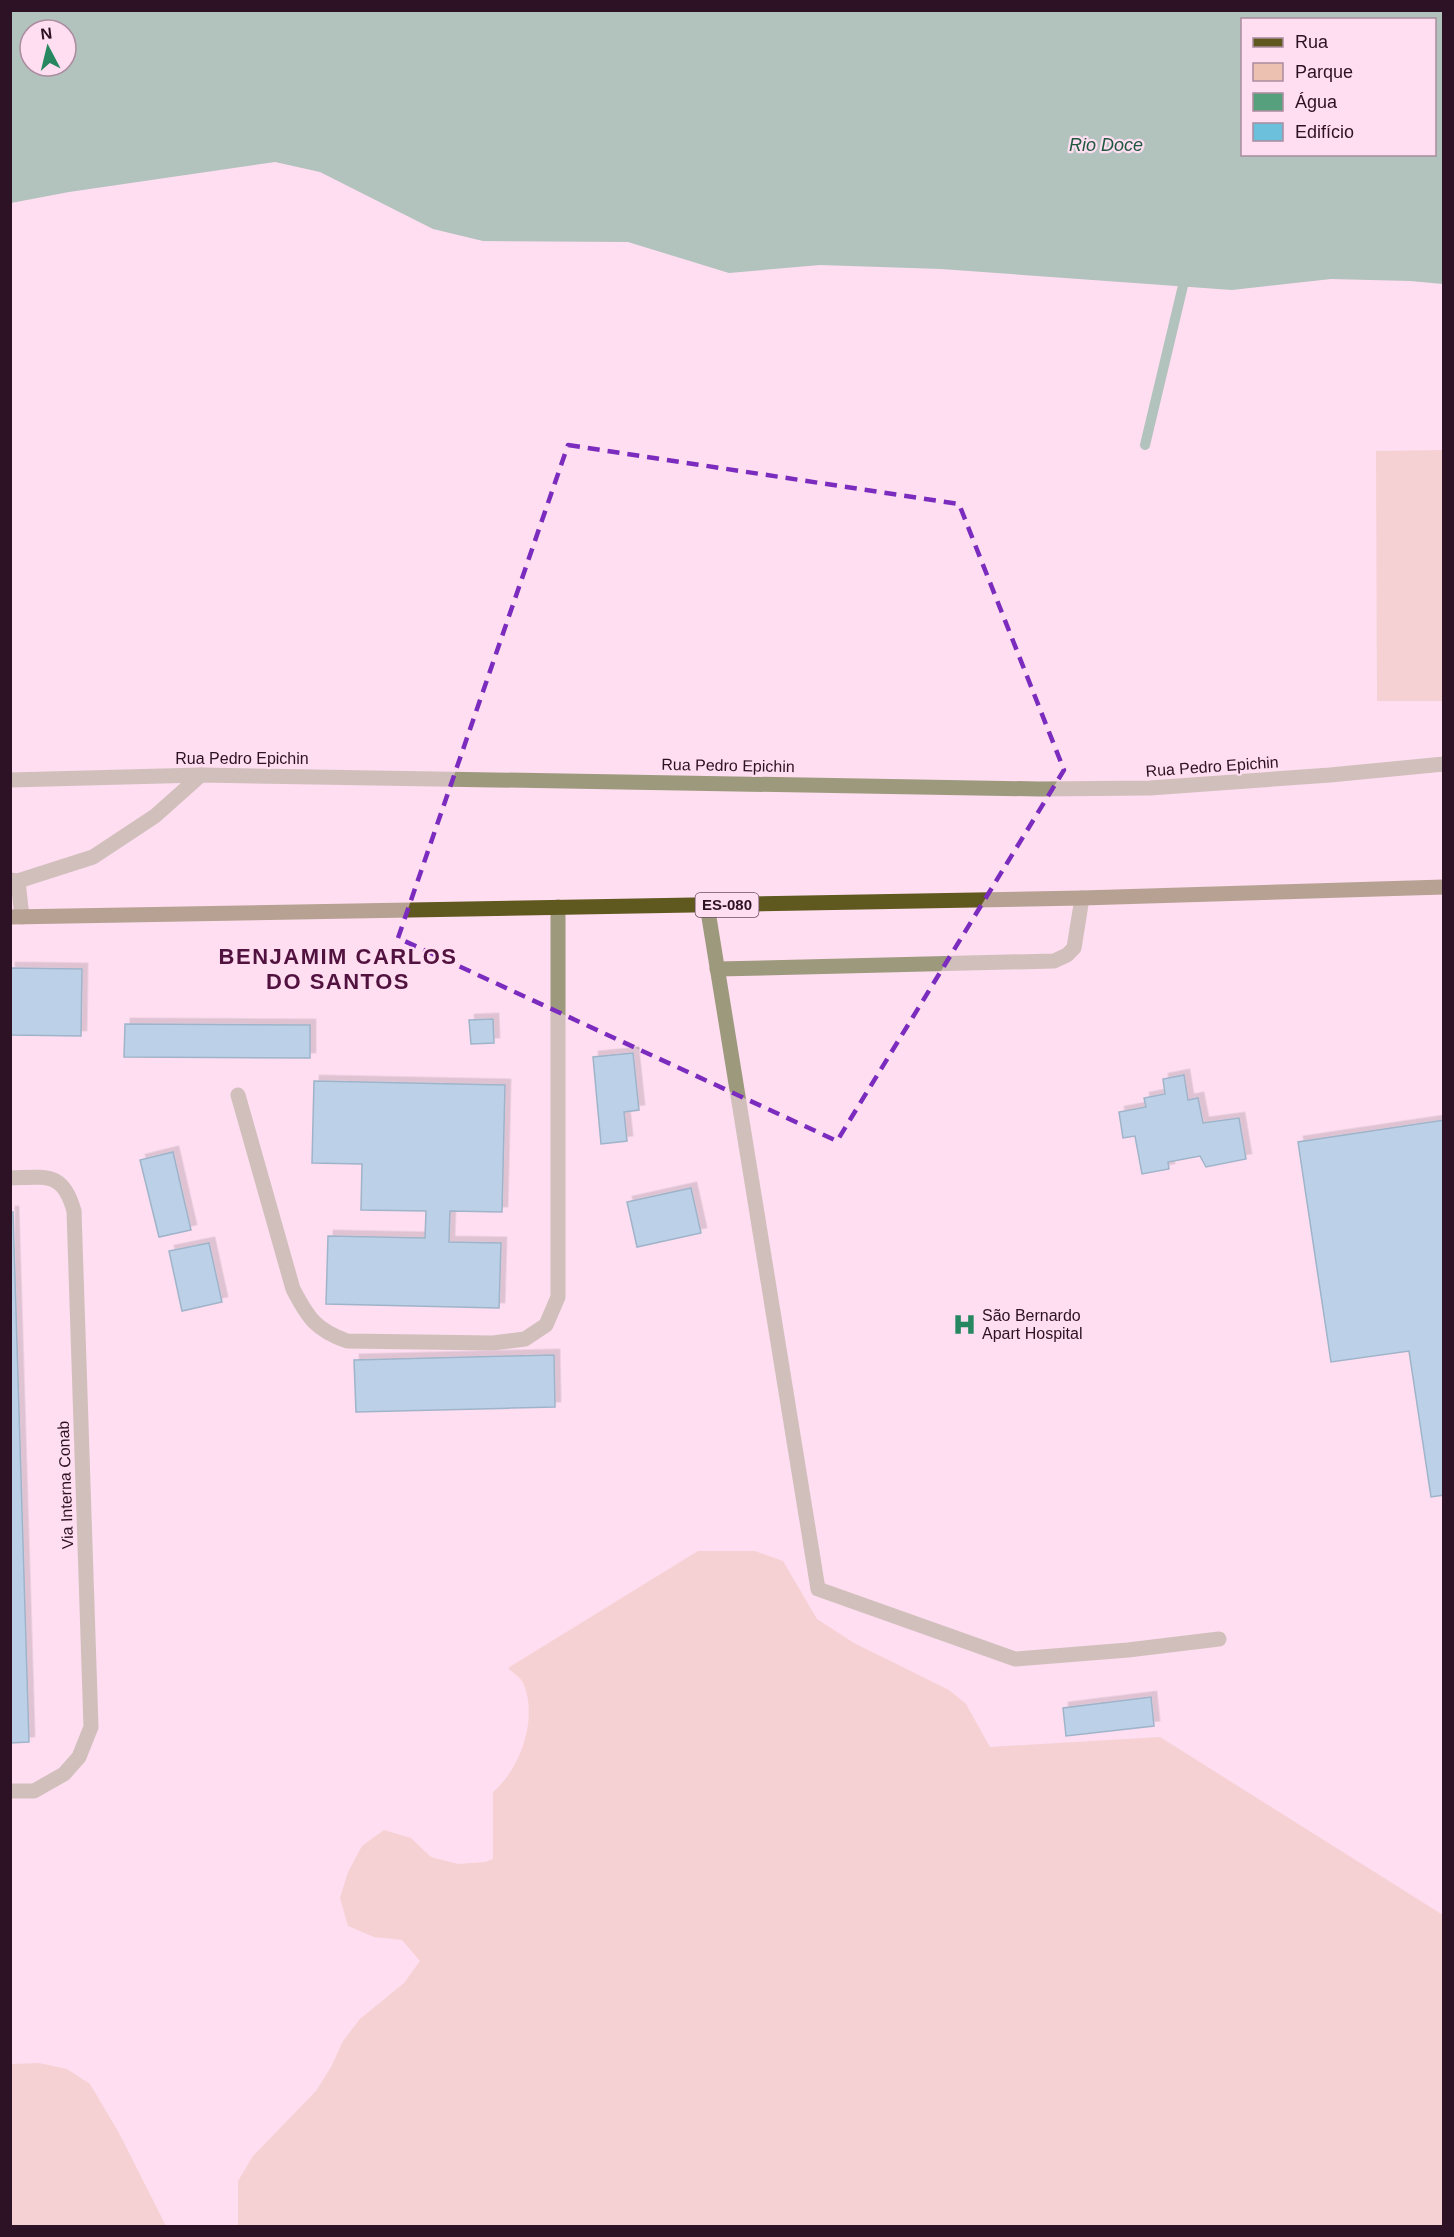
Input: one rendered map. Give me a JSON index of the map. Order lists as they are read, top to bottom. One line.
{"streets":{"main road":["ES-080"],"street":["Rua Pedro Epichin","Via Interna Conab"]},"districts":["BENJAMIM CARLOS DO SANTOS"],"water":["Rio Doce"],"places":{"hospital":["São Bernardo Apart Hospital"]},"legend":["Rua","Parque","Água","Edifício"],"north":"top"}
